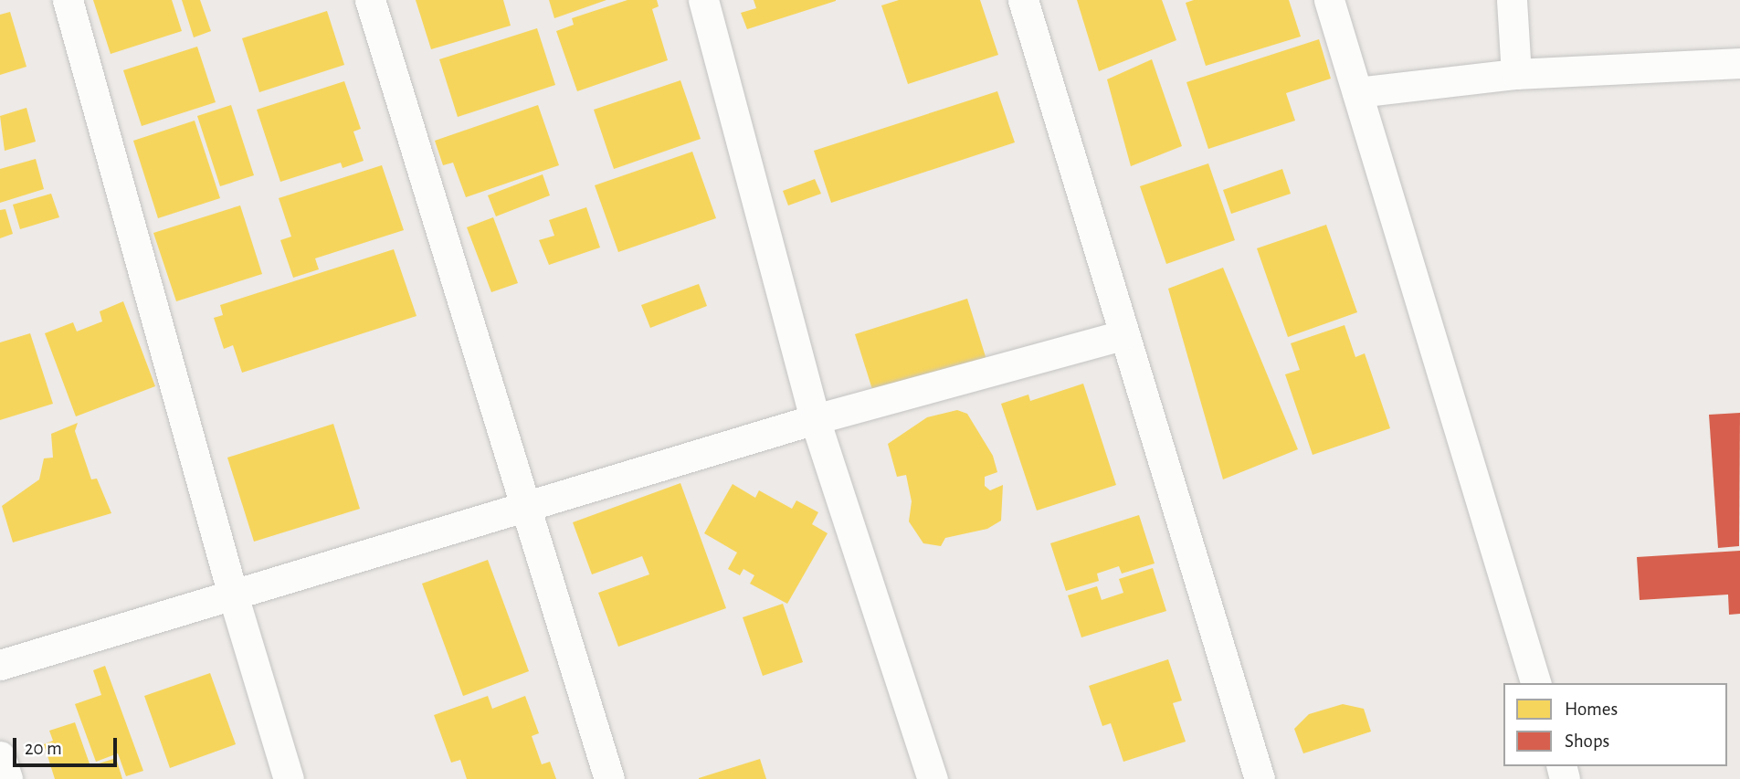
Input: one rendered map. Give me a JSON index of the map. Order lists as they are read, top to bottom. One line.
{"legend":["Homes","Shops"],"scale_bar":"20 m"}
